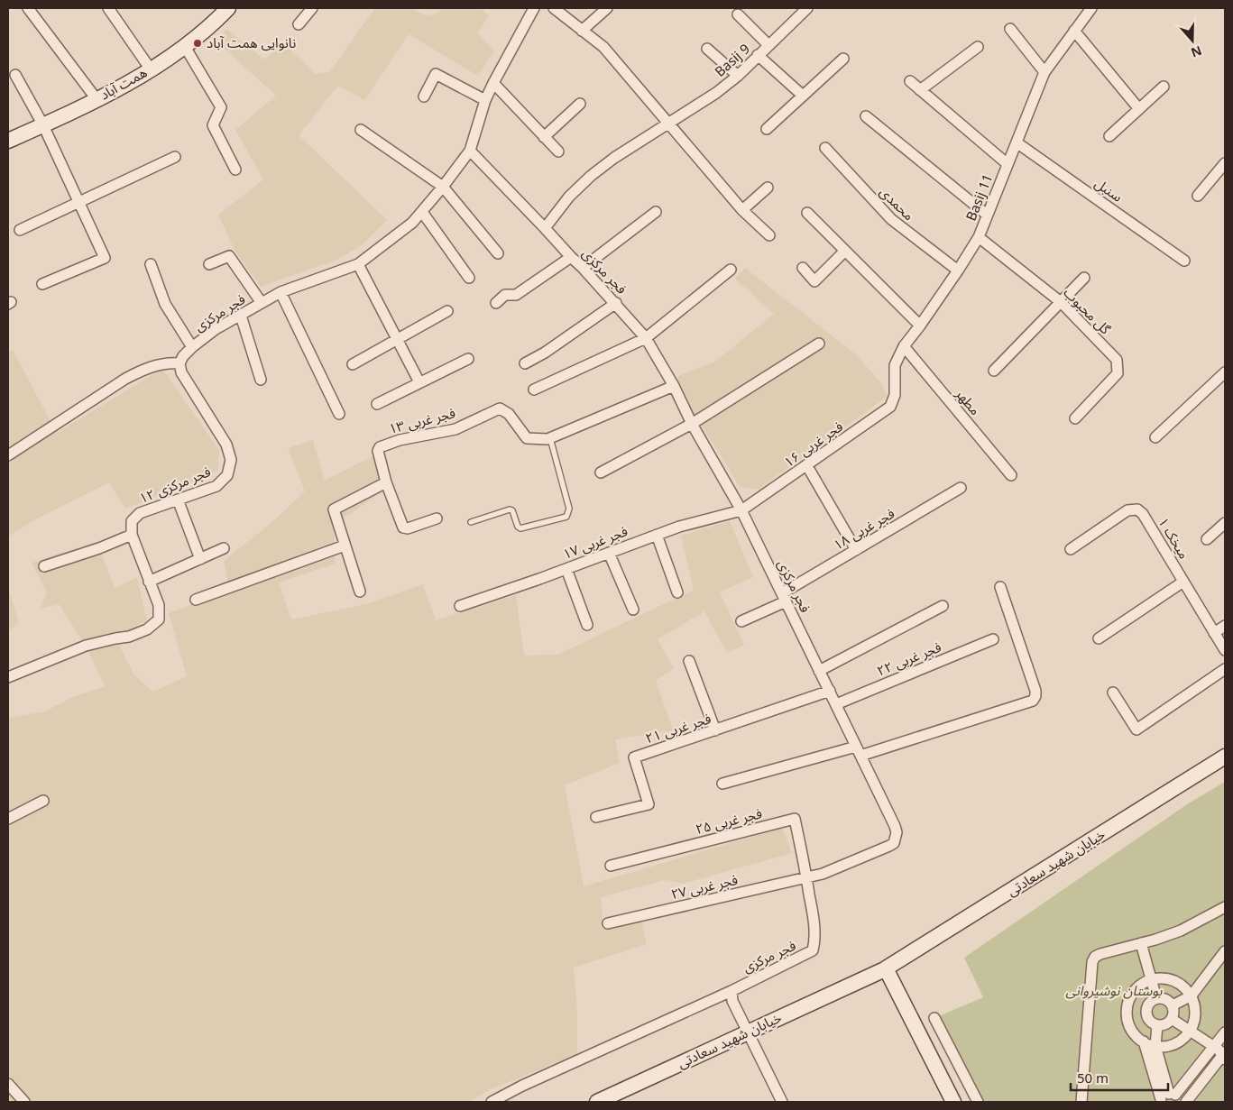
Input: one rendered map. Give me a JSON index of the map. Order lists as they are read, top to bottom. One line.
{"streets":{"main road":["همت آباد","خیابان شهید سعادتی"],"street":["Basij 9","سنبل","Basij 11","محمدی","فجر مرکزی","گل محبوب","مطهر","فجر غربی ۱۳","فجر غربی ۱۶","فجر مرکزی ۱۲","فجر غربی ۱۸","میخک ۱","فجر غربی ۱۷","فجر غربی ۲۲","فجر غربی ۲۱","فجر غربی ۲۵","فجر غربی ۲۷"]},"crossings":[["Basij 9","فجر مرکزی"],["سنبل","Basij 11"],["Basij 11","محمدی"],["Basij 11","گل محبوب"],["Basij 11","مطهر"],["Basij 11","فجر غربی ۱۶"],["فجر مرکزی","فجر غربی ۱۳"],["فجر مرکزی","فجر غربی ۱۶"],["فجر مرکزی","فجر مرکزی ۱۲"],["فجر مرکزی","فجر غربی ۱۸"],["فجر مرکزی","فجر غربی ۱۷"],["فجر مرکزی","فجر غربی ۲۲"],["فجر مرکزی","فجر غربی ۲۱"],["فجر مرکزی","فجر غربی ۲۵"],["فجر مرکزی","فجر غربی ۲۷"],["فجر غربی ۱۶","فجر غربی ۱۷"],["فجر غربی ۲۵","فجر غربی ۲۷"]],"parks":["بوستان نوشیروانی"],"places":["نانوایی همت آباد"],"scale_bar":"50 m","north":"bottom"}
